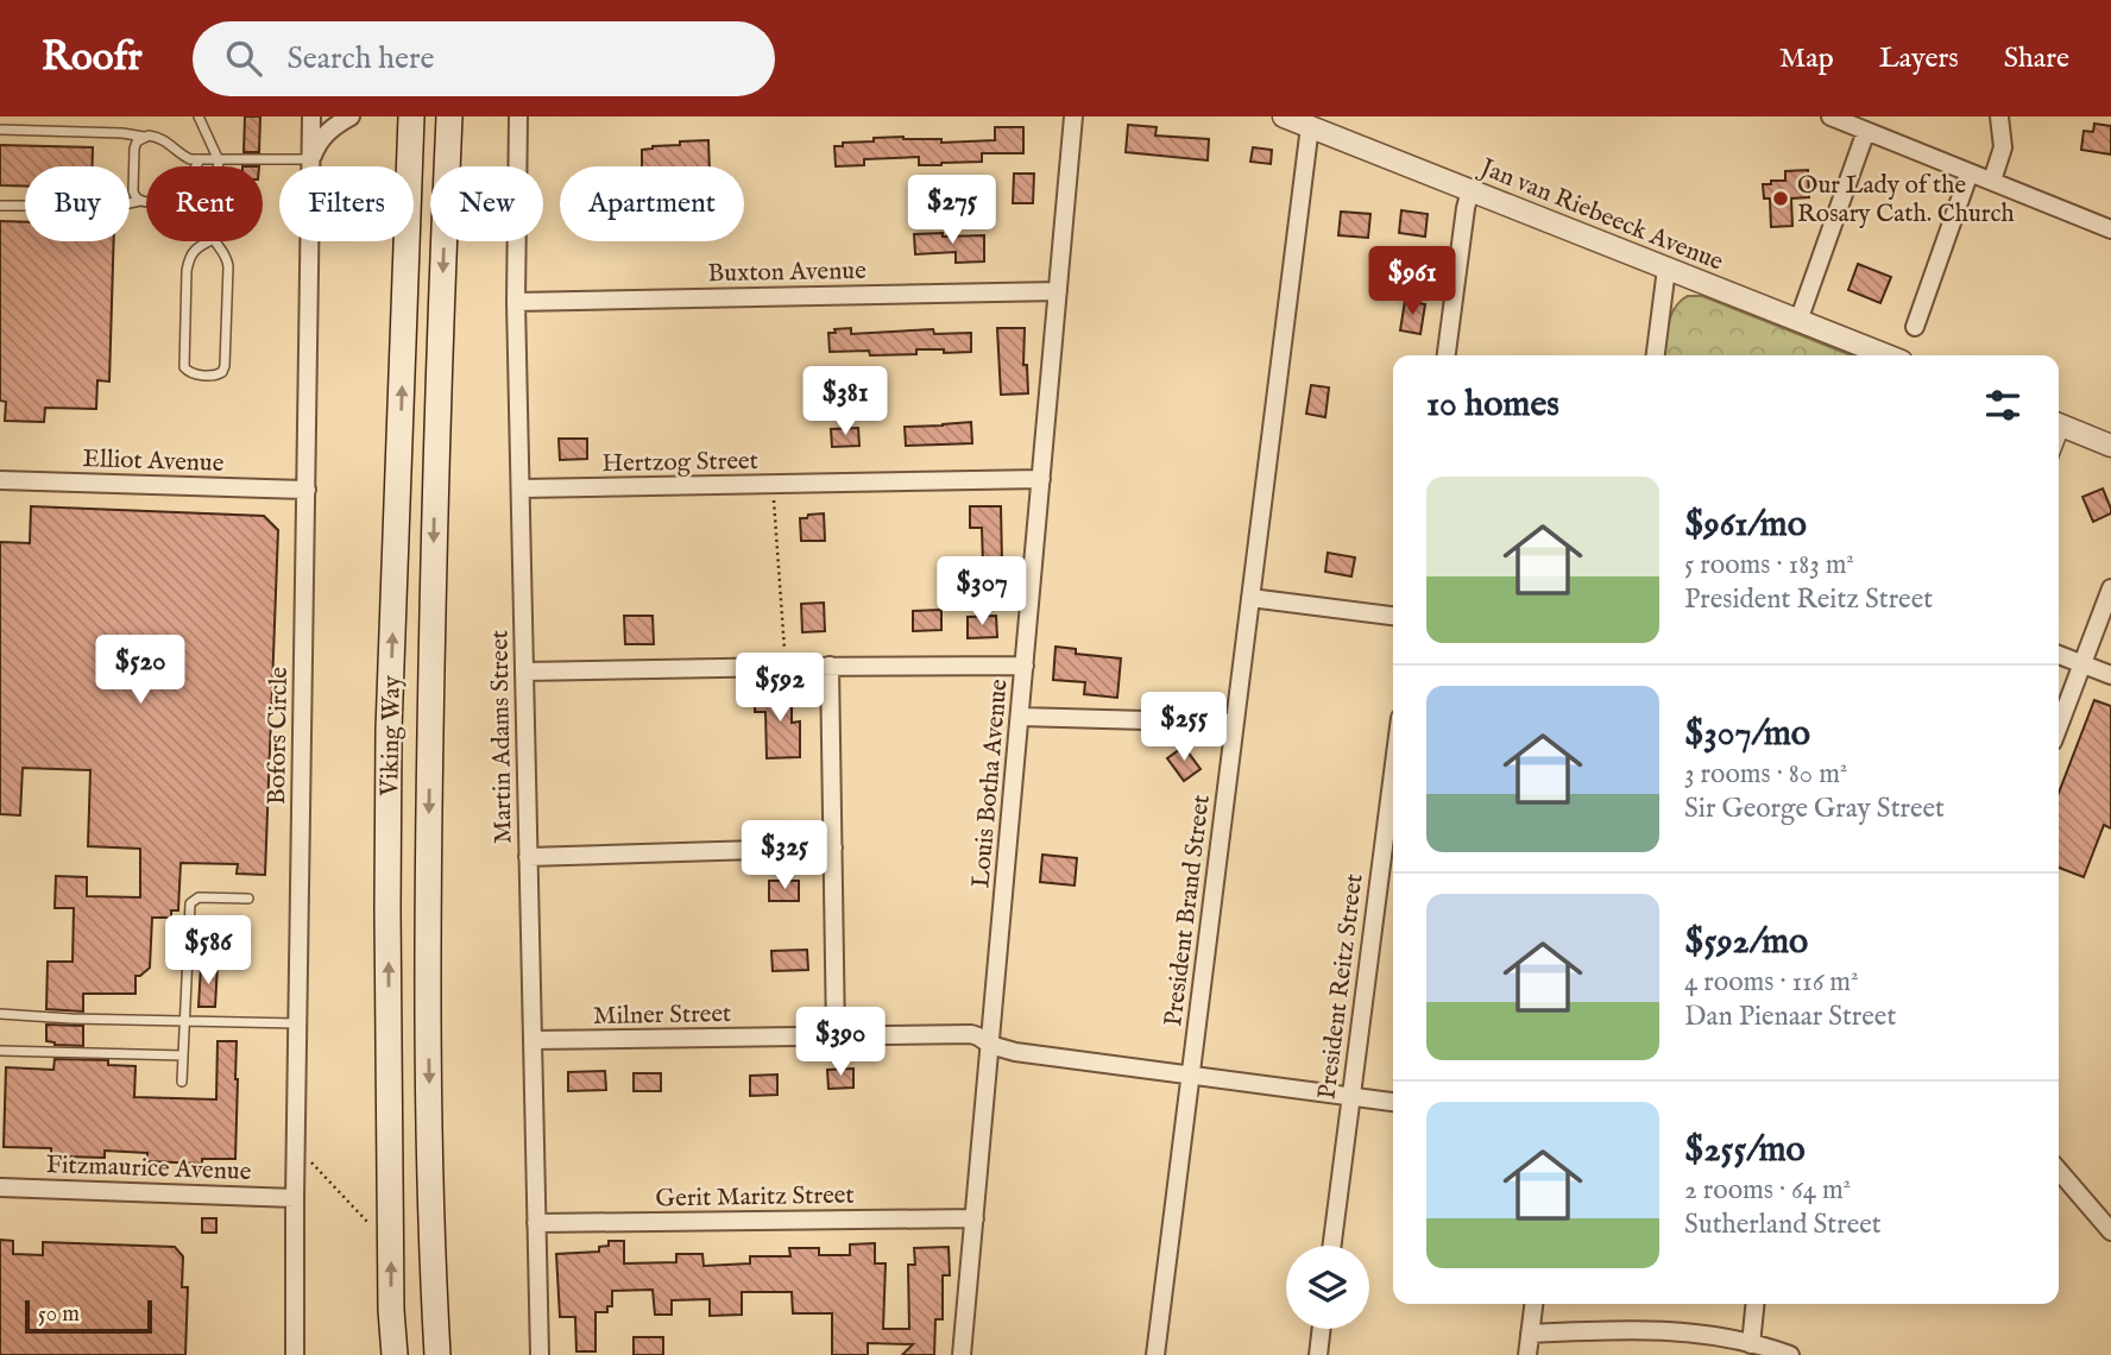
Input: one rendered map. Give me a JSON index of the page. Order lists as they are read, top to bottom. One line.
{"streets":{"main road":["Viking Way"],"street":["Jan van Riebeeck Avenue","Buxton Avenue","Elliot Avenue","Hertzog Street","Bofors Circle","Martin Adams Street","Louis Botha Avenue","President Brand Street","President Reitz Street","Milner Street","Fitzmaurice Avenue","Gerit Maritz Street"]},"crossings":[["Jan van Riebeeck Avenue","President Brand Street"],["Buxton Avenue","Martin Adams Street"],["Buxton Avenue","Louis Botha Avenue"],["Elliot Avenue","Bofors Circle"],["Hertzog Street","Martin Adams Street"],["Hertzog Street","Louis Botha Avenue"],["Bofors Circle","Fitzmaurice Avenue"],["Martin Adams Street","Milner Street"],["Martin Adams Street","Gerit Maritz Street"],["Louis Botha Avenue","Milner Street"],["Louis Botha Avenue","Gerit Maritz Street"],["President Brand Street","Milner Street"],["President Reitz Street","Milner Street"]],"places":["Our Lady of the Rosary Cath. Church"],"scale_bar":"50 m","page":{"header":"Roofr","search":"Search here","nav":["Map","Layers","Share"],"chip":["Buy","Rent","Filters","New","Apartment"],"price":["$275","$961","$381","$307","$520","$592","$255","$325","$586","$390"],"heading":"10 homes","list":[{"name":"$961/mo","note":"5 rooms · 183 m² · President Reitz Street"},{"name":"$307/mo","note":"3 rooms · 80 m² · Sir George Gray Street"},{"name":"$592/mo","note":"4 rooms · 116 m² · Dan Pienaar Street"},{"name":"$255/mo","note":"2 rooms · 64 m² · Sutherland Street"}],"scale":"50 m"}}
